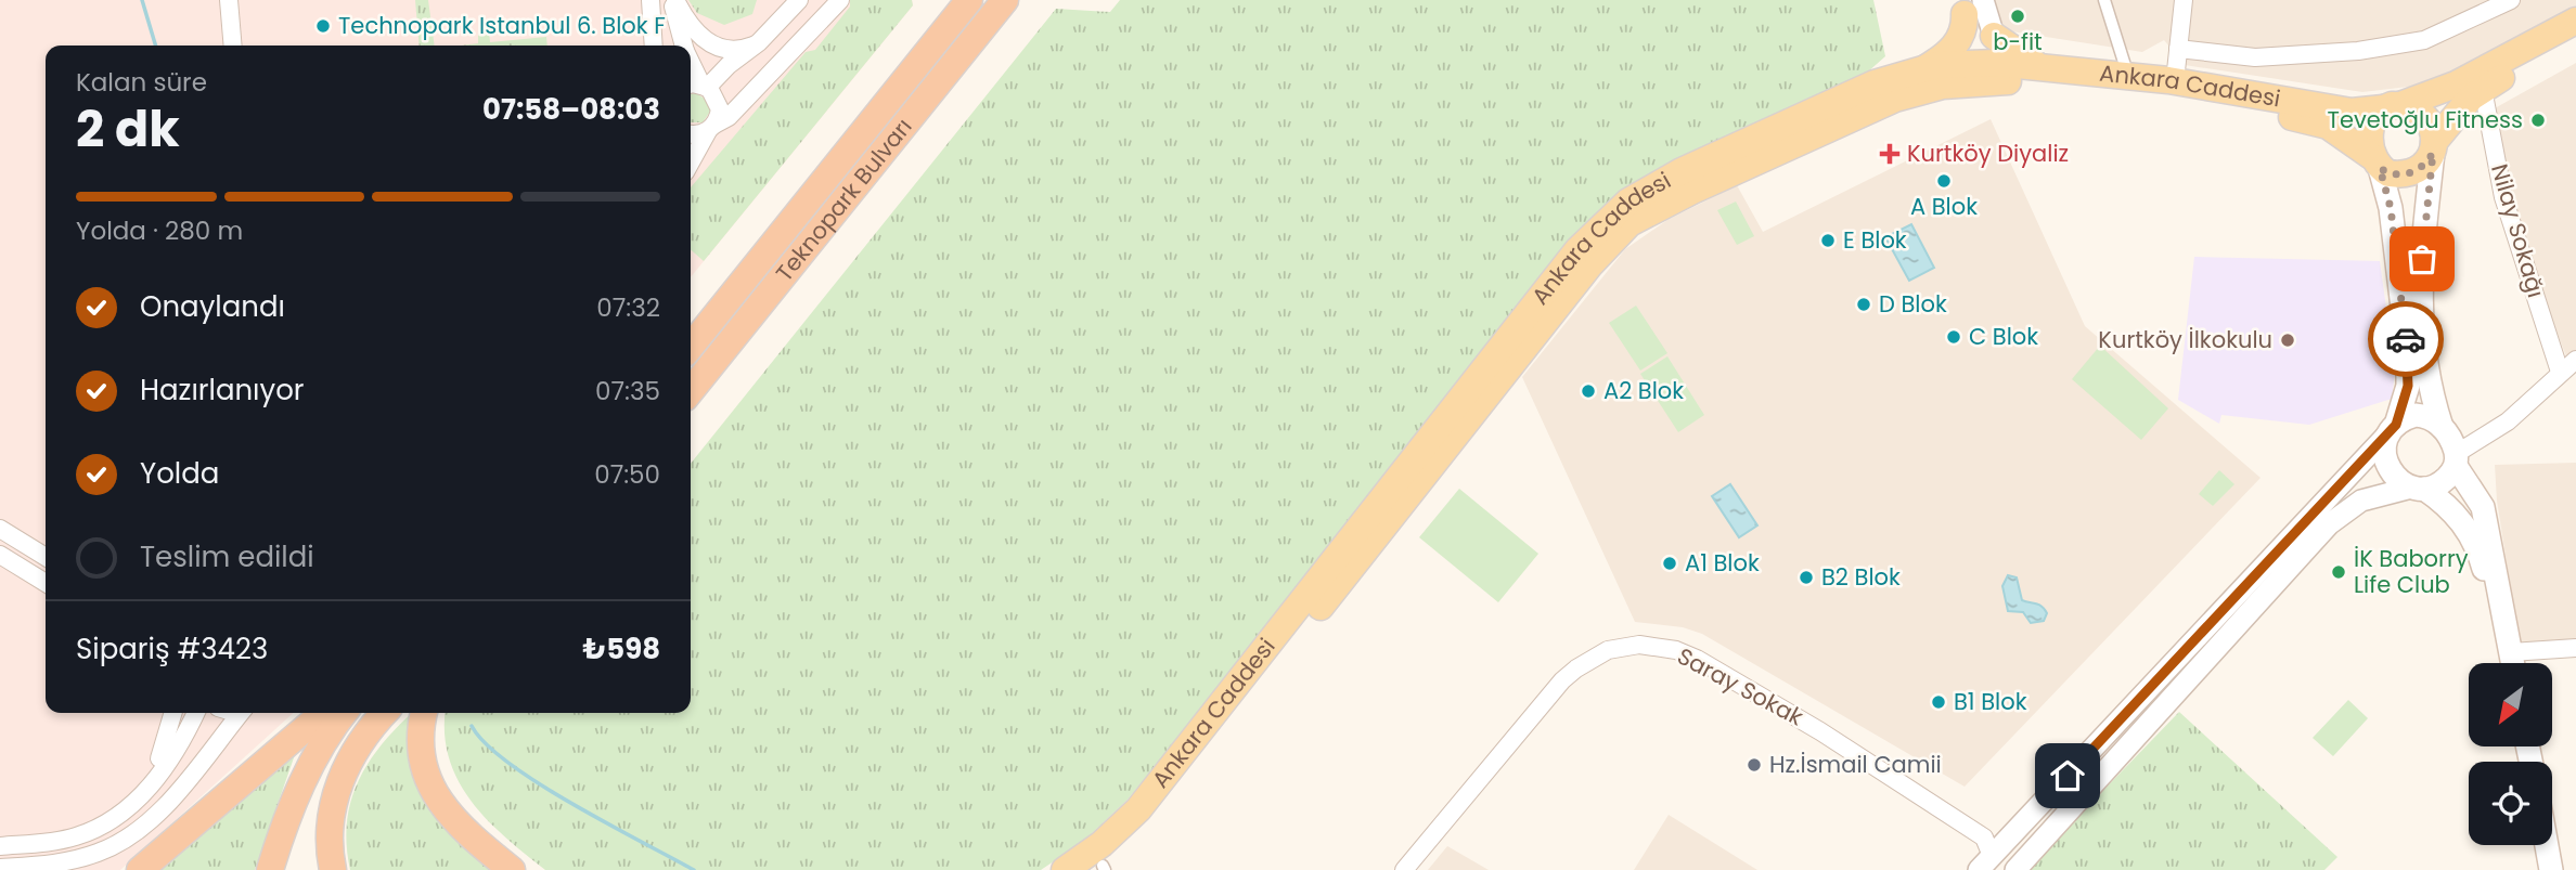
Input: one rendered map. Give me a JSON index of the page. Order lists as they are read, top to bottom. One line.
{"streets":{"highway":["Teknopark Bulvarı"],"main road":["Ankara Caddesi"],"street":["Nilay Sokağı","Saray Sokak"]},"places":{"other":["b-fit","Technopark Istanbul 6. Blok F","Tevetoğlu Fitness","A Blok","E Blok","D Blok","C Blok","Kurtköy İlkokulu","A2 Blok","A1 Blok","İK Baborry Life Club","B2 Blok","B1 Blok","Hz.İsmail Camii"],"health":["Kurtköy Diyaliz"]},"north":"bottom left","page":{"heading":["2 dk","Kalan süre","07:58–08:03"],"panel":["Sipariş #3423","₺598"],"bar":"Yolda · 280 m","list":[["Onaylandı","07:32"],["Hazırlanıyor","07:35"],["Yolda","07:50"],"Teslim edildi"]}}
